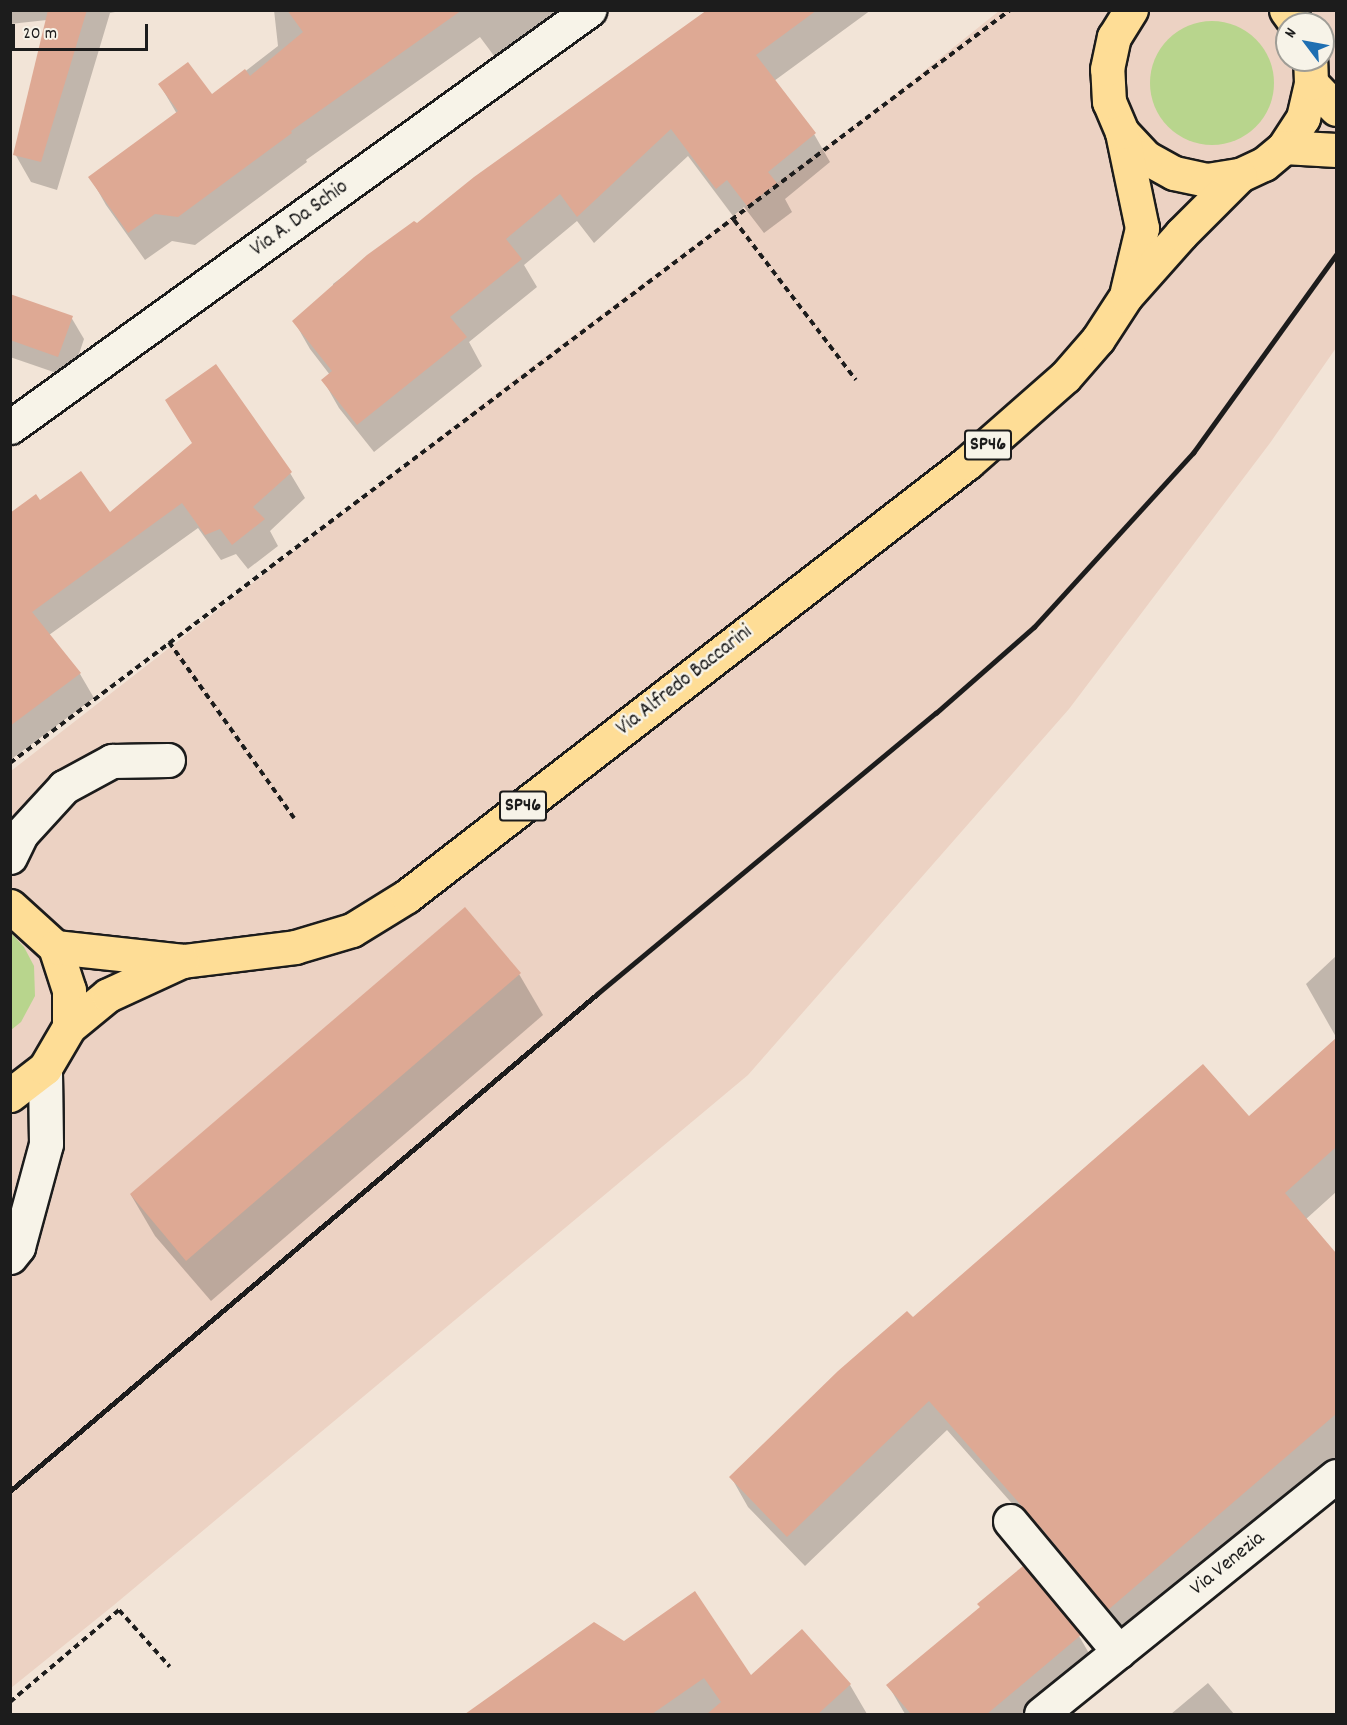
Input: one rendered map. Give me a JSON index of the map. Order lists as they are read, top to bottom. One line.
{"streets":{"main road":["SP46","Via Alfredo Baccarini"],"street":["Via A. Da Schio","Via Venezia"]},"scale_bar":"20 m","north":"top left"}
